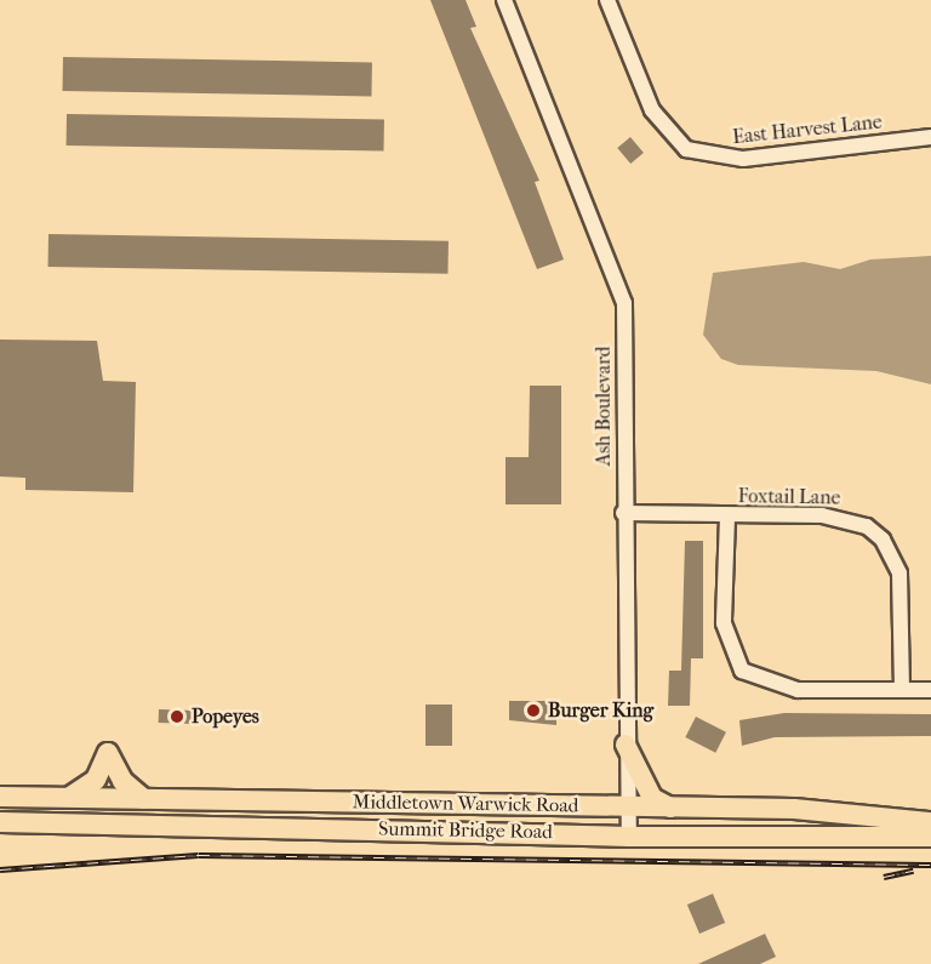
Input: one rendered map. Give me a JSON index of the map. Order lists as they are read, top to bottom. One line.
{"streets":{"main road":["Middletown Warwick Road","Summit Bridge Road"],"street":["East Harvest Lane","Ash Boulevard","Foxtail Lane"]},"crossings":[["Ash Boulevard","Foxtail Lane"],["Ash Boulevard","Middletown Warwick Road"],["Ash Boulevard","Summit Bridge Road"]],"places":["Burger King","Popeyes"]}
